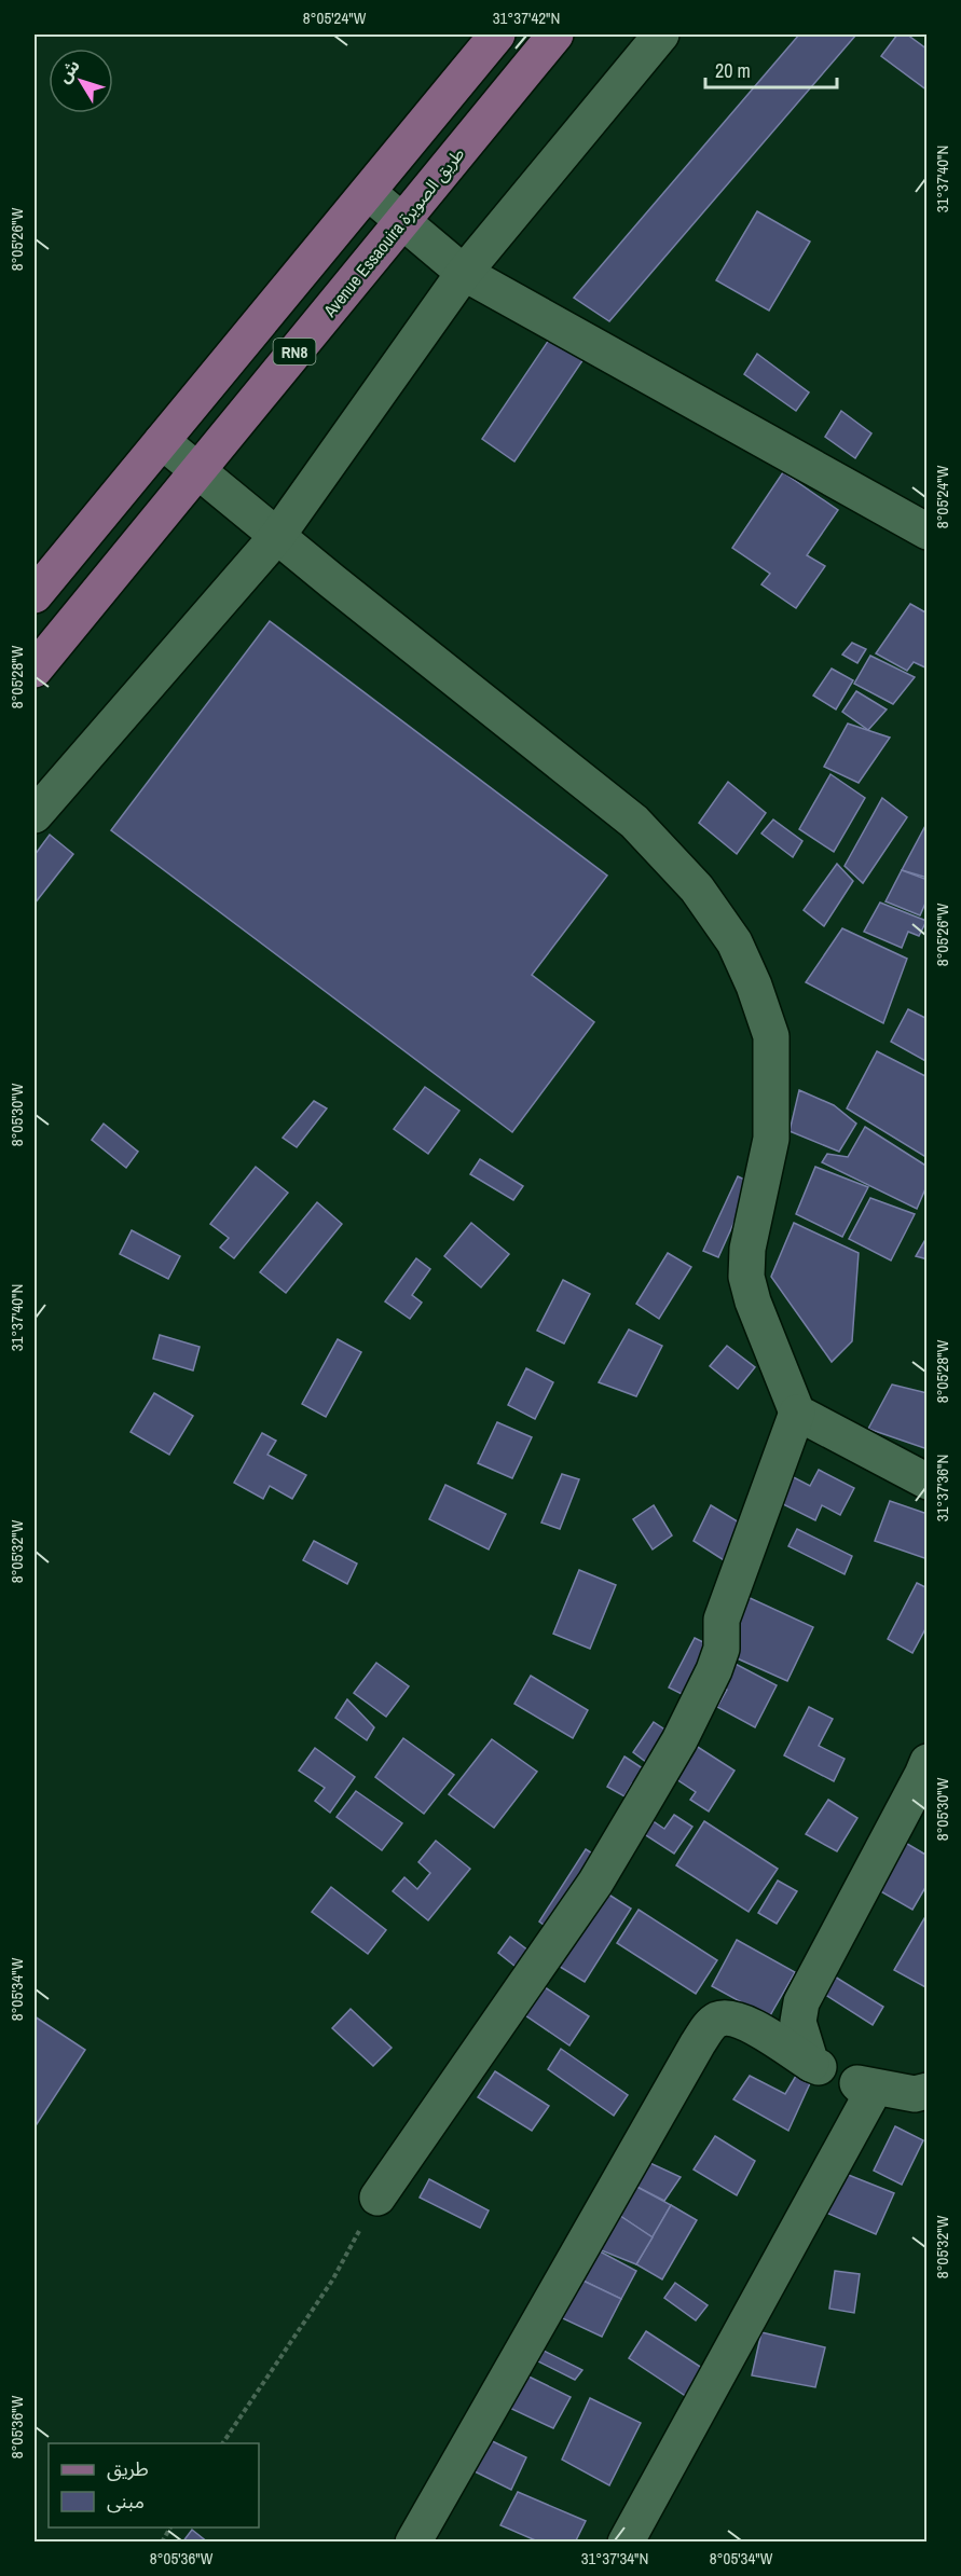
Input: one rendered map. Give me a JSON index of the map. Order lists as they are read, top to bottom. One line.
{"streets":{"main road":["Avenue Essaouira طريق الصويرة","RN8"]},"legend":["طريق","مبنى"],"scale_bar":"20 m","north":"top left","coordinates":["8°05'24\"W","31°37'42\"N","31°37'40\"N","8°05'26\"W","8°05'28\"W","8°05'30\"W","31°37'36\"N","8°05'32\"W","8°05'34\"W","8°05'36\"W","31°37'34\"N"]}
